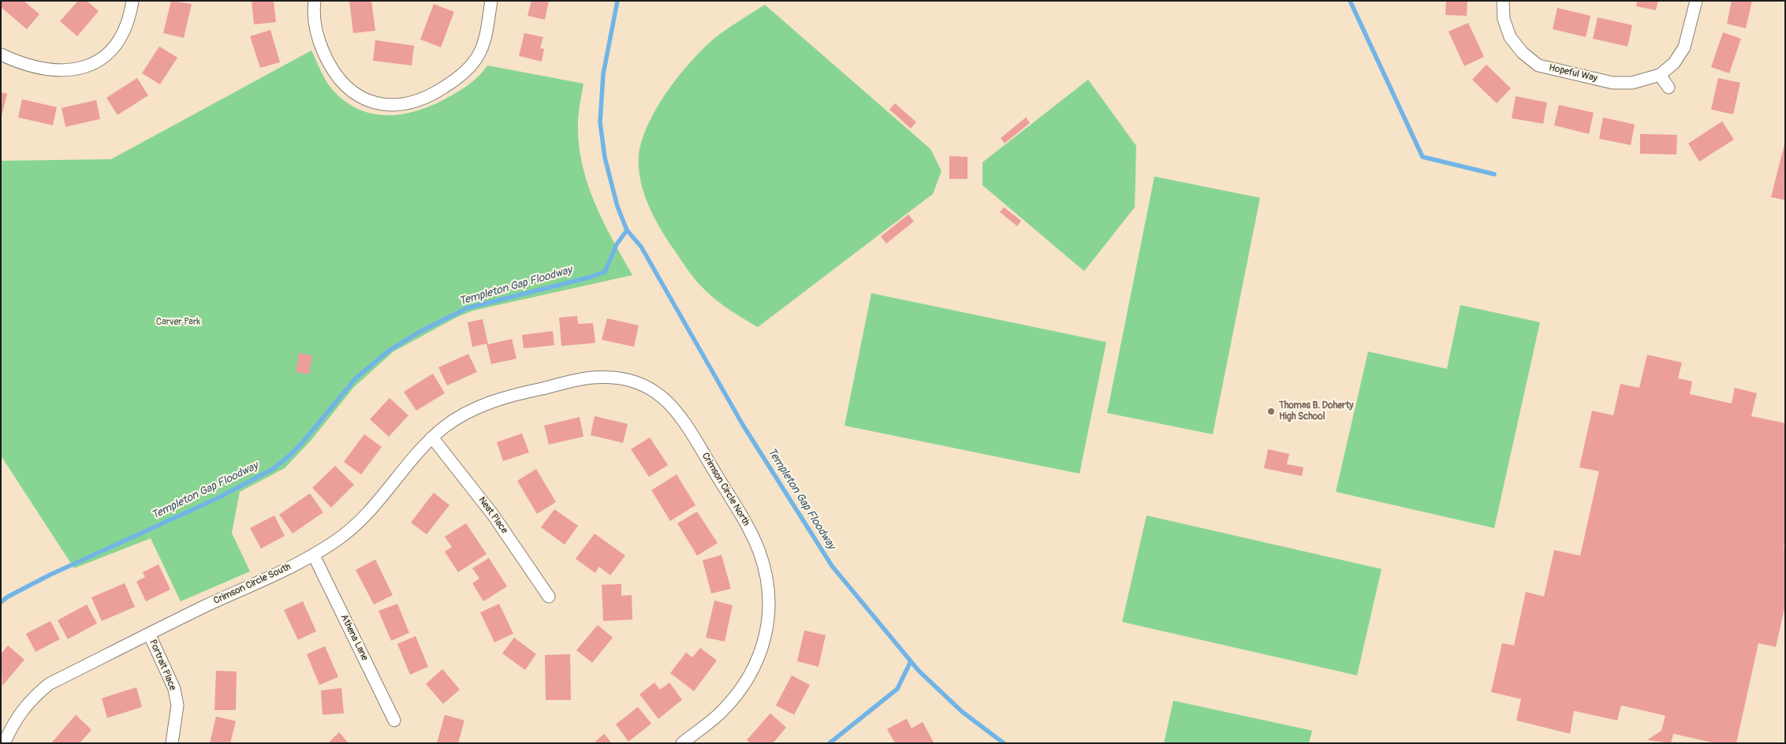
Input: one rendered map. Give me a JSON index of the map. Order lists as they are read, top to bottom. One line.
{"streets":{"street":["Hopeful Way","Crimson Circle North","Neat Place","Crimson Circle South","Athena Lane","Portrait Place"]},"crossings":[["Crimson Circle North","Crimson Circle South"],["Neat Place","Crimson Circle South"],["Crimson Circle South","Athena Lane"],["Crimson Circle South","Portrait Place"]],"water":["Templeton Gap Floodway"],"parks":["Carver Park"],"places":["Thomas B. Doherty High School"]}
